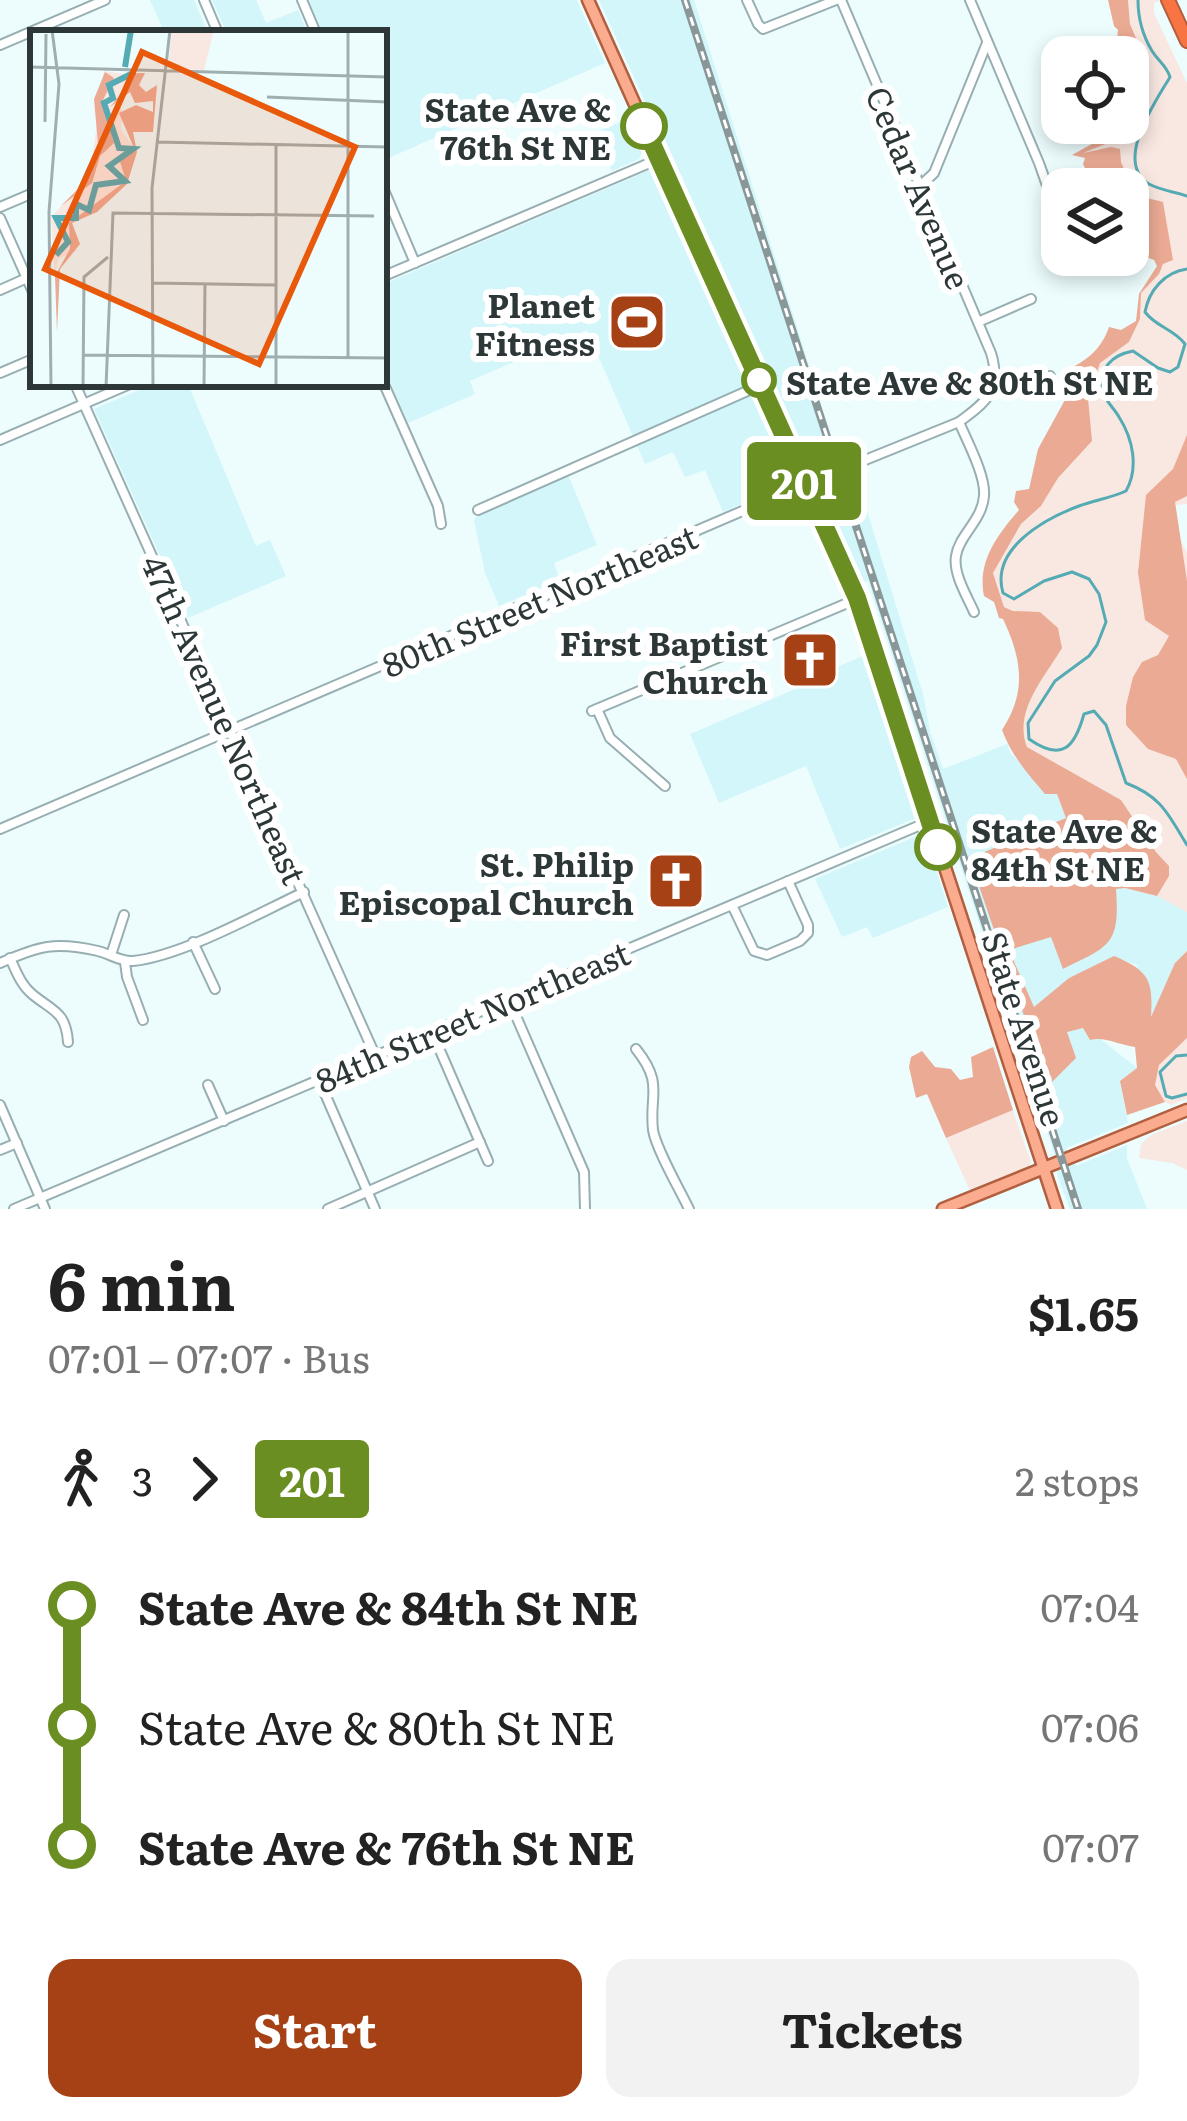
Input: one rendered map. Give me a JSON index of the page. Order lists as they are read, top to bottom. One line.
{"streets":{"main road":["State Avenue"],"street":["Cedar Avenue","80th Street Northeast","47th Avenue Northeast","84th Street Northeast"]},"crossings":[["Cedar Avenue","80th Street Northeast"],["80th Street Northeast","47th Avenue Northeast"],["80th Street Northeast","State Avenue"],["47th Avenue Northeast","84th Street Northeast"],["84th Street Northeast","State Avenue"]],"places":{"other":["State Ave & 76th St NE","State Ave & 80th St NE","State Ave & 84th St NE"],"sports":["Planet Fitness"],"church":["First Baptist Church","St. Philip Episcopal Church"]},"lines":["bus line 201"],"page":{"on_map":"201","heading":["6 min","07:01 – 07:07 · Bus","$1.65"],"legs":["3","201","2 stops"],"list":[{"name":"State Ave & 84th St NE","value":"07:04"},{"name":"State Ave & 80th St NE","value":"07:06"},{"name":"State Ave & 76th St NE","value":"07:07"}],"buttons":["Start","Tickets"]}}
